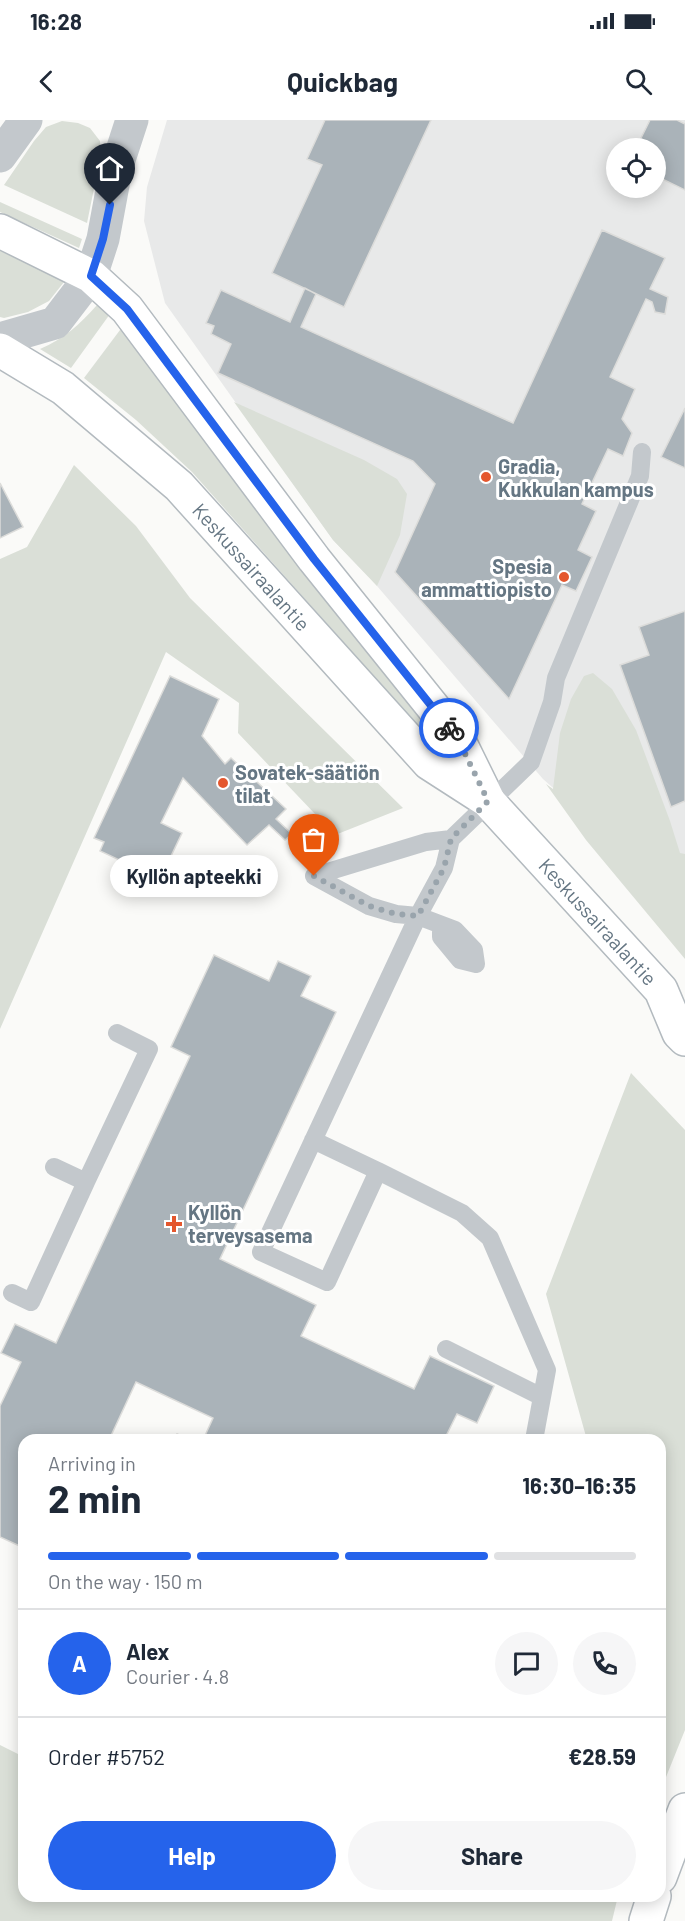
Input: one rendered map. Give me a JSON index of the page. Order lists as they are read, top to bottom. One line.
{"streets":{"main road":["Keskussairaalantie"]},"places":{"other":["Gradia, Kukkulan kampus","Spesia ammattiopisto","Sovatek-säätiön tilat","Kyllön apteekki"],"health":["Kyllön terveysasema"]},"page":{"status":"16:28","header":"Quickbag","bubble":"Kyllön apteekki","heading":["2 min","Arriving in","16:30–16:35"],"panel":["Alex","Courier · 4.8","Order #5752","€28.59"],"bar":"On the way · 150 m","round":"A","buttons":["Help","Share"]}}
